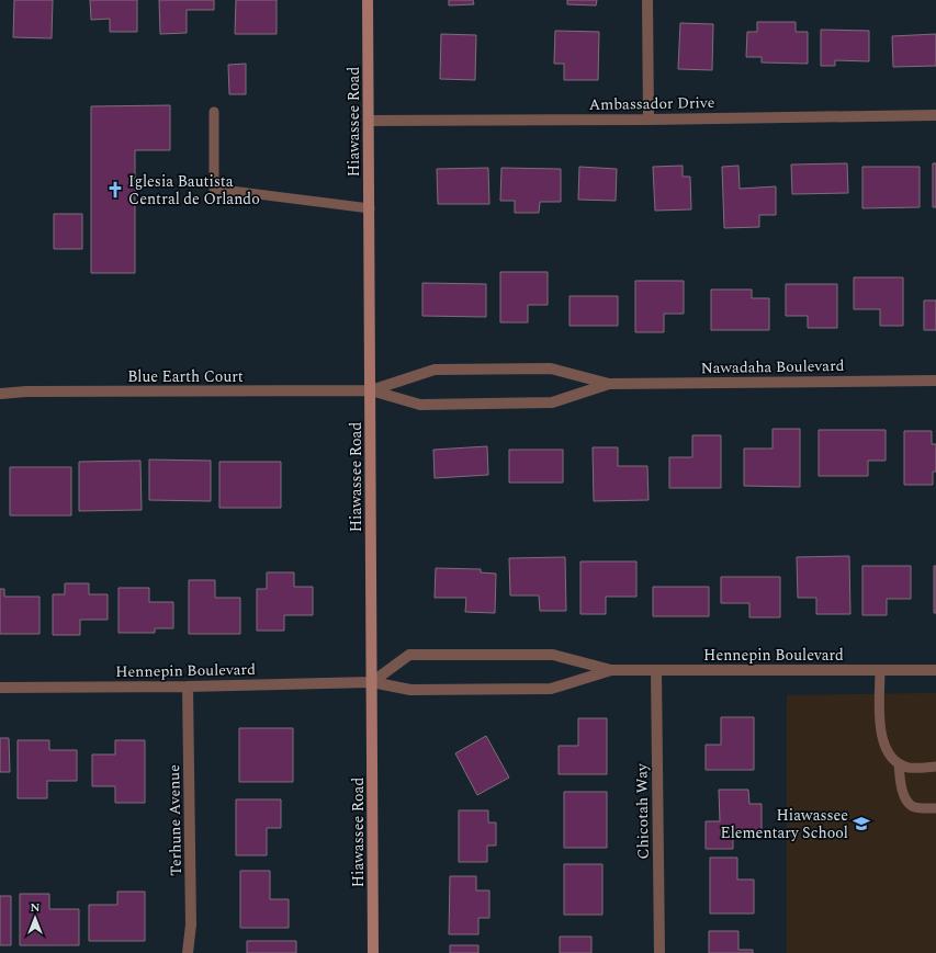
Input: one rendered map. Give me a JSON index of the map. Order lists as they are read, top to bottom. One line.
{"streets":{"main road":["Hiawassee Road"],"street":["Ambassador Drive","Nawadaha Boulevard","Blue Earth Court","Hennepin Boulevard","Chicotah Way","Terhune Avenue"]},"crossings":[["Ambassador Drive","Hiawassee Road"],["Hiawassee Road","Nawadaha Boulevard"],["Hiawassee Road","Blue Earth Court"],["Hiawassee Road","Hennepin Boulevard"],["Nawadaha Boulevard","Blue Earth Court"],["Hennepin Boulevard","Chicotah Way"],["Hennepin Boulevard","Terhune Avenue"]],"places":{"church":["Iglesia Bautista Central de Orlando"],"school or university":["Hiawassee Elementary School"]},"north":"top"}
